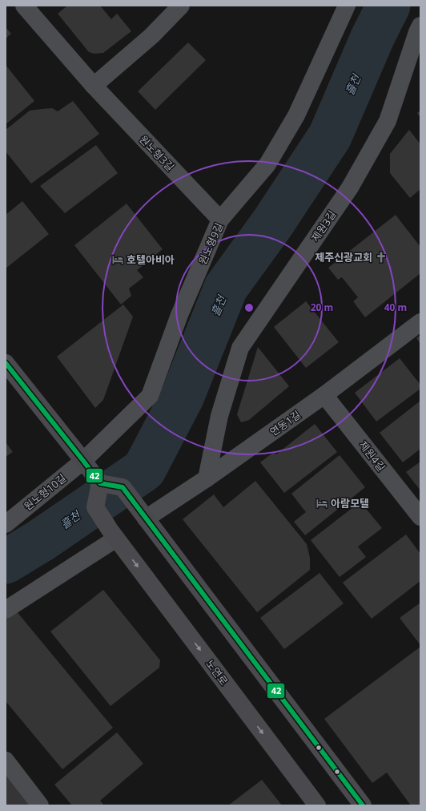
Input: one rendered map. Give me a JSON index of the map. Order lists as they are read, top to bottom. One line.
{"streets":{"main road":["노연로"],"street":["원노형3길","제원3길","원노형9길","연동1길","제원4길","원노형10길"]},"crossings":[["원노형3길","원노형9길"],["제원3길","연동1길"],["원노형9길","원노형10길"],["원노형9길","노연로"],["연동1길","제원4길"],["원노형10길","노연로"]],"water":["흘천"],"places":{"church":["제주신광교회"],"hotel":["호텔아비아","아람모텔"]},"lines":["transit line 42"],"rings":["20 m","40 m"]}
